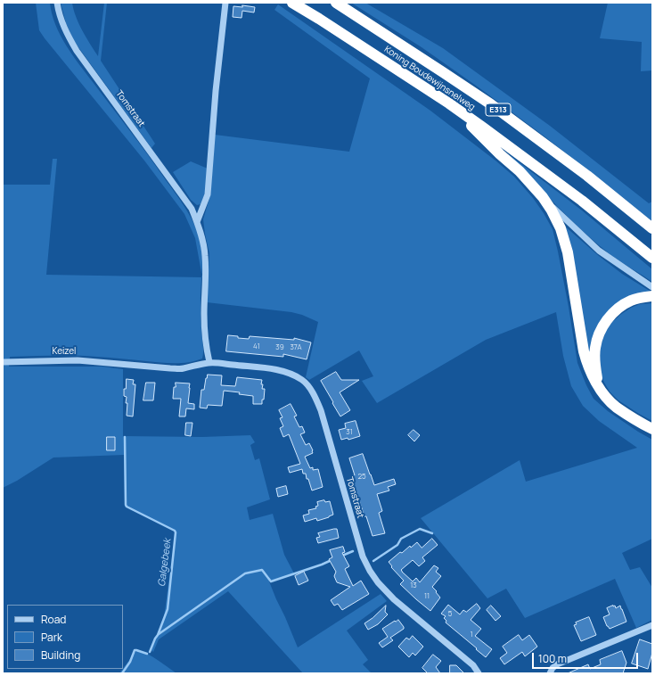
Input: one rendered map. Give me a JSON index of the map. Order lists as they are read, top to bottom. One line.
{"streets":{"highway":["Koning Boudewijnsnelweg","E313"],"street":["Tomstraat","Keizel"]},"crossings":[["Tomstraat","Keizel"]],"water":["Galgebeek"],"house_numbers":["41","39","37A","31","25","13","11","5","1"],"legend":["Road","Park","Building"],"scale_bar":"100 m"}
